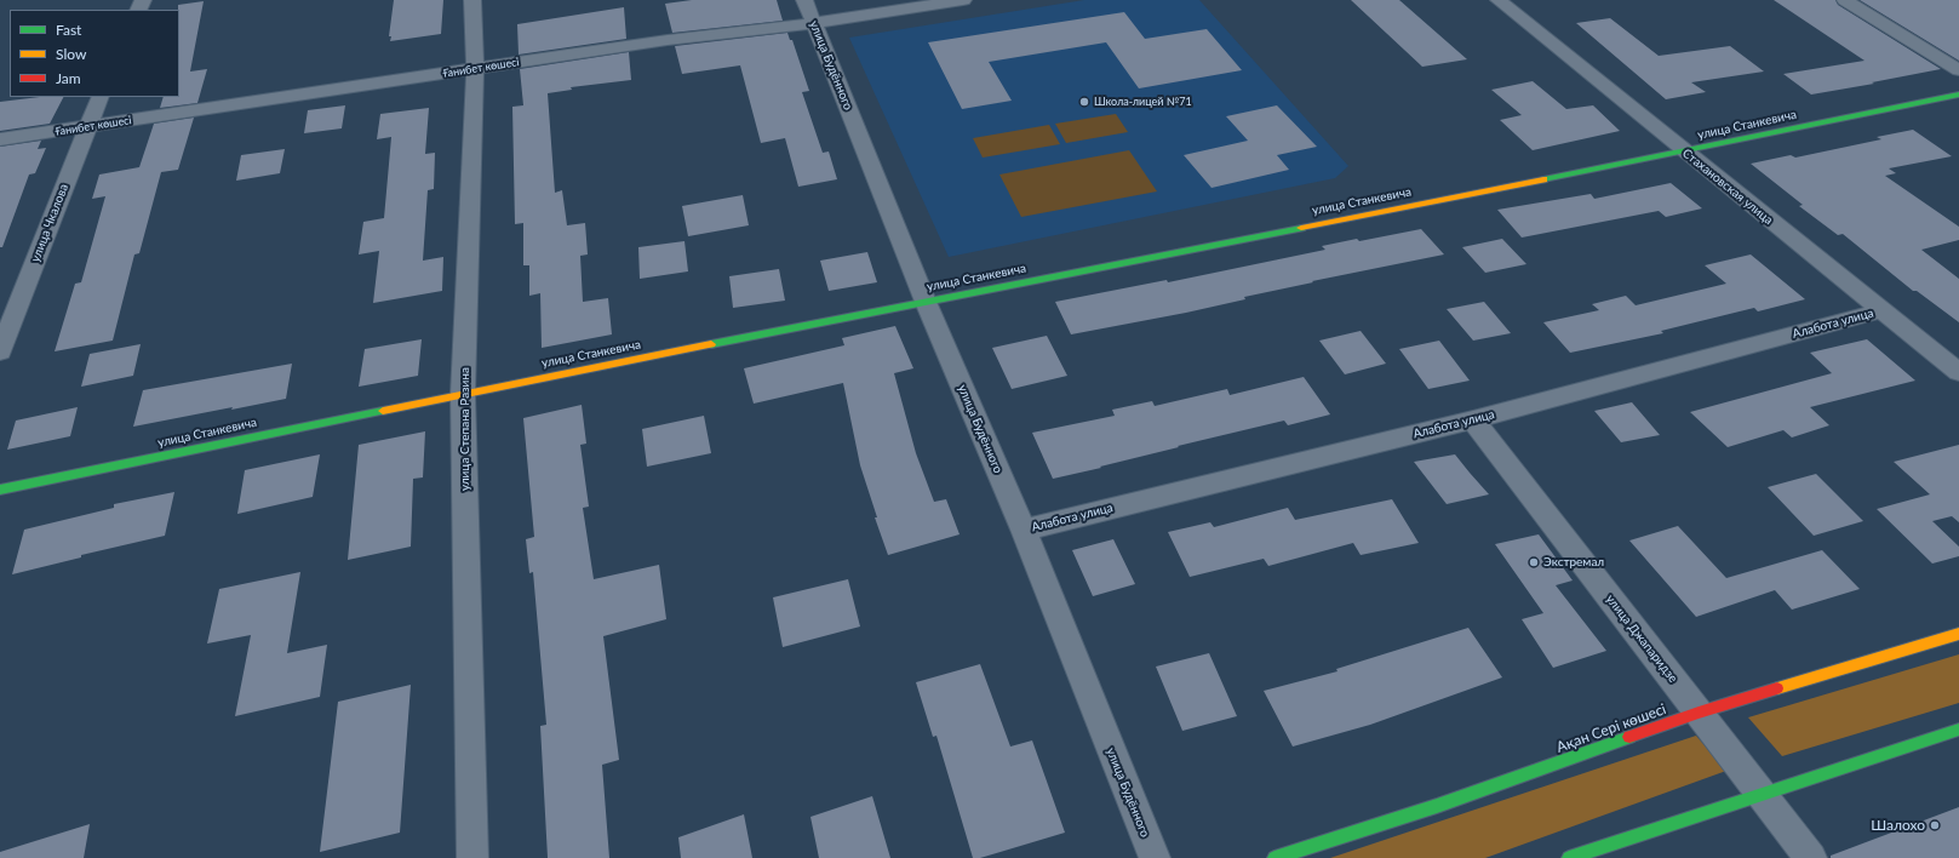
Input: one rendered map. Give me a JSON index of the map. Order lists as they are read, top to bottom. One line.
{"streets":{"street":["улица Будённого","Ғанибет көшесі","улица Станкевича","Стахановская улица","улица Чкалова","Алабота улица","улица Степана Разина","улица Джапаридзе","Ақан Сері көшесі"]},"crossings":[["улица Будённого","Ғанибет көшесі"],["улица Будённого","улица Станкевича"],["улица Будённого","Алабота улица"],["Ғанибет көшесі","улица Чкалова"],["Ғанибет көшесі","улица Степана Разина"],["улица Станкевича","Стахановская улица"],["улица Станкевича","улица Степана Разина"],["Стахановская улица","Алабота улица"],["Алабота улица","улица Джапаридзе"],["улица Джапаридзе","Ақан Сері көшесі"]],"places":["Школа-лицей №71","Экстремал","Шалохо"],"legend":["Fast","Slow","Jam"]}
